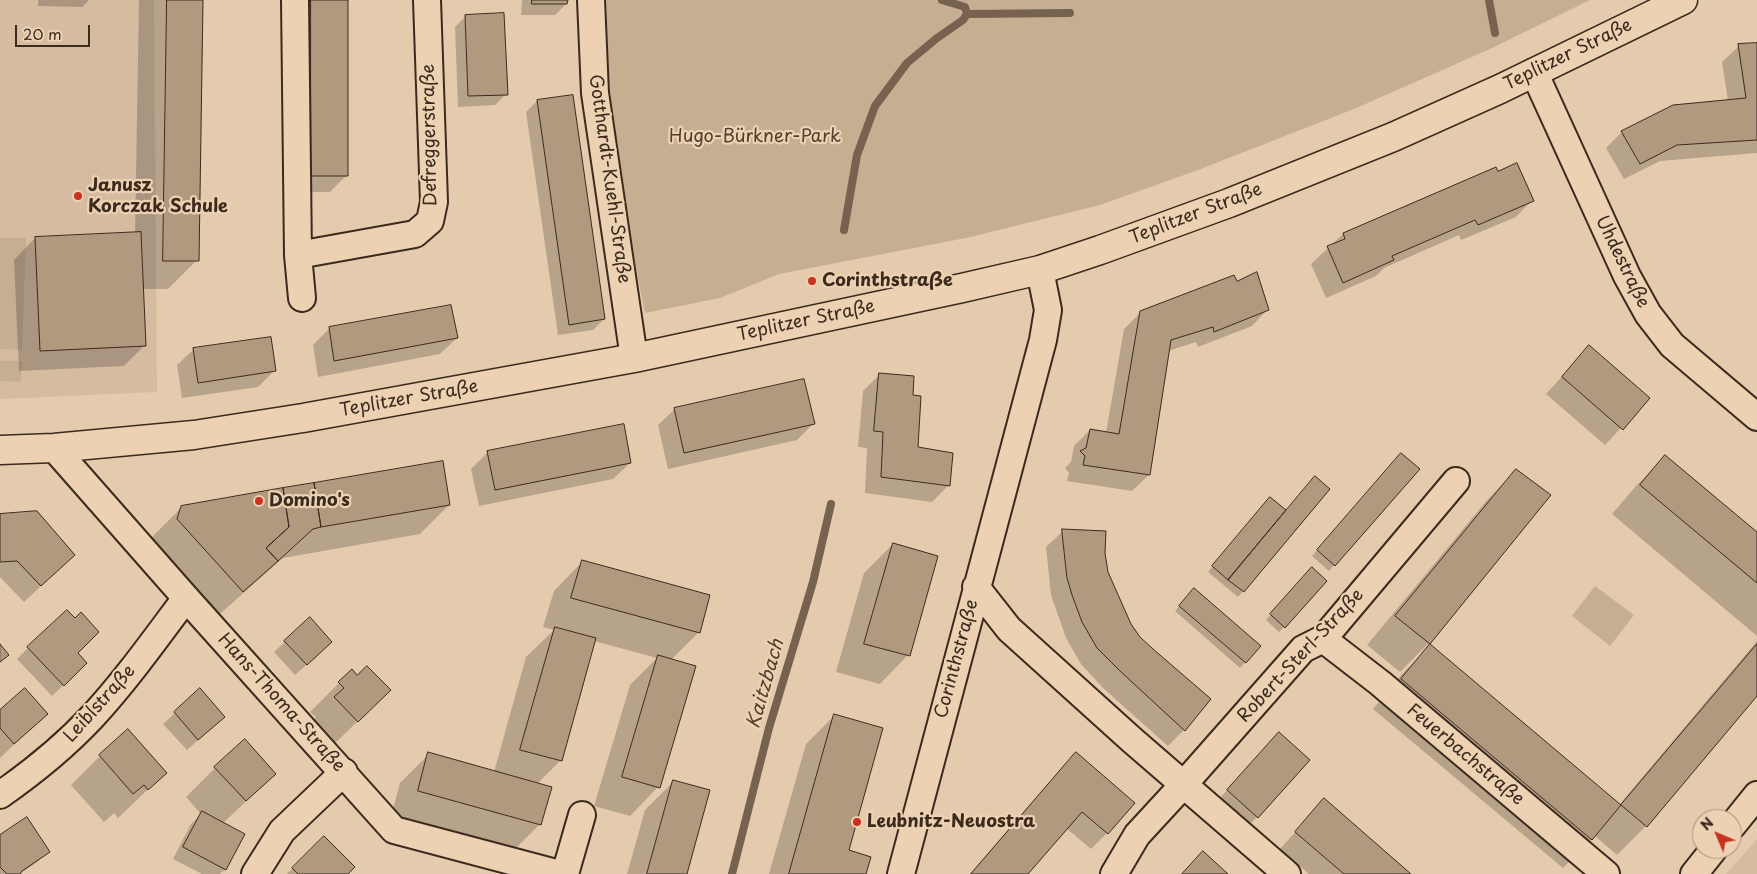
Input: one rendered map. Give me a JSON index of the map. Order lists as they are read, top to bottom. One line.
{"streets":{"main road":["Teplitzer Straße"],"street":["Defreggerstraße","Gotthardt-Kuehl-Straße","Uhdestraße","Robert-Sterl-Straße","Corinthstraße","Hans-Thoma-Straße","Leiblstraße","Feuerbachstraße"]},"crossings":[["Teplitzer Straße","Gotthardt-Kuehl-Straße"],["Teplitzer Straße","Uhdestraße"],["Teplitzer Straße","Corinthstraße"],["Teplitzer Straße","Hans-Thoma-Straße"],["Robert-Sterl-Straße","Feuerbachstraße"],["Hans-Thoma-Straße","Leiblstraße"]],"water":["Kaitzbach"],"parks":["Hugo-Bürkner-Park"],"places":["Janusz Korczak Schule","Corinthstraße","Domino's","Leubnitz-Neuostra"],"scale_bar":"20 m","north":"top left"}
